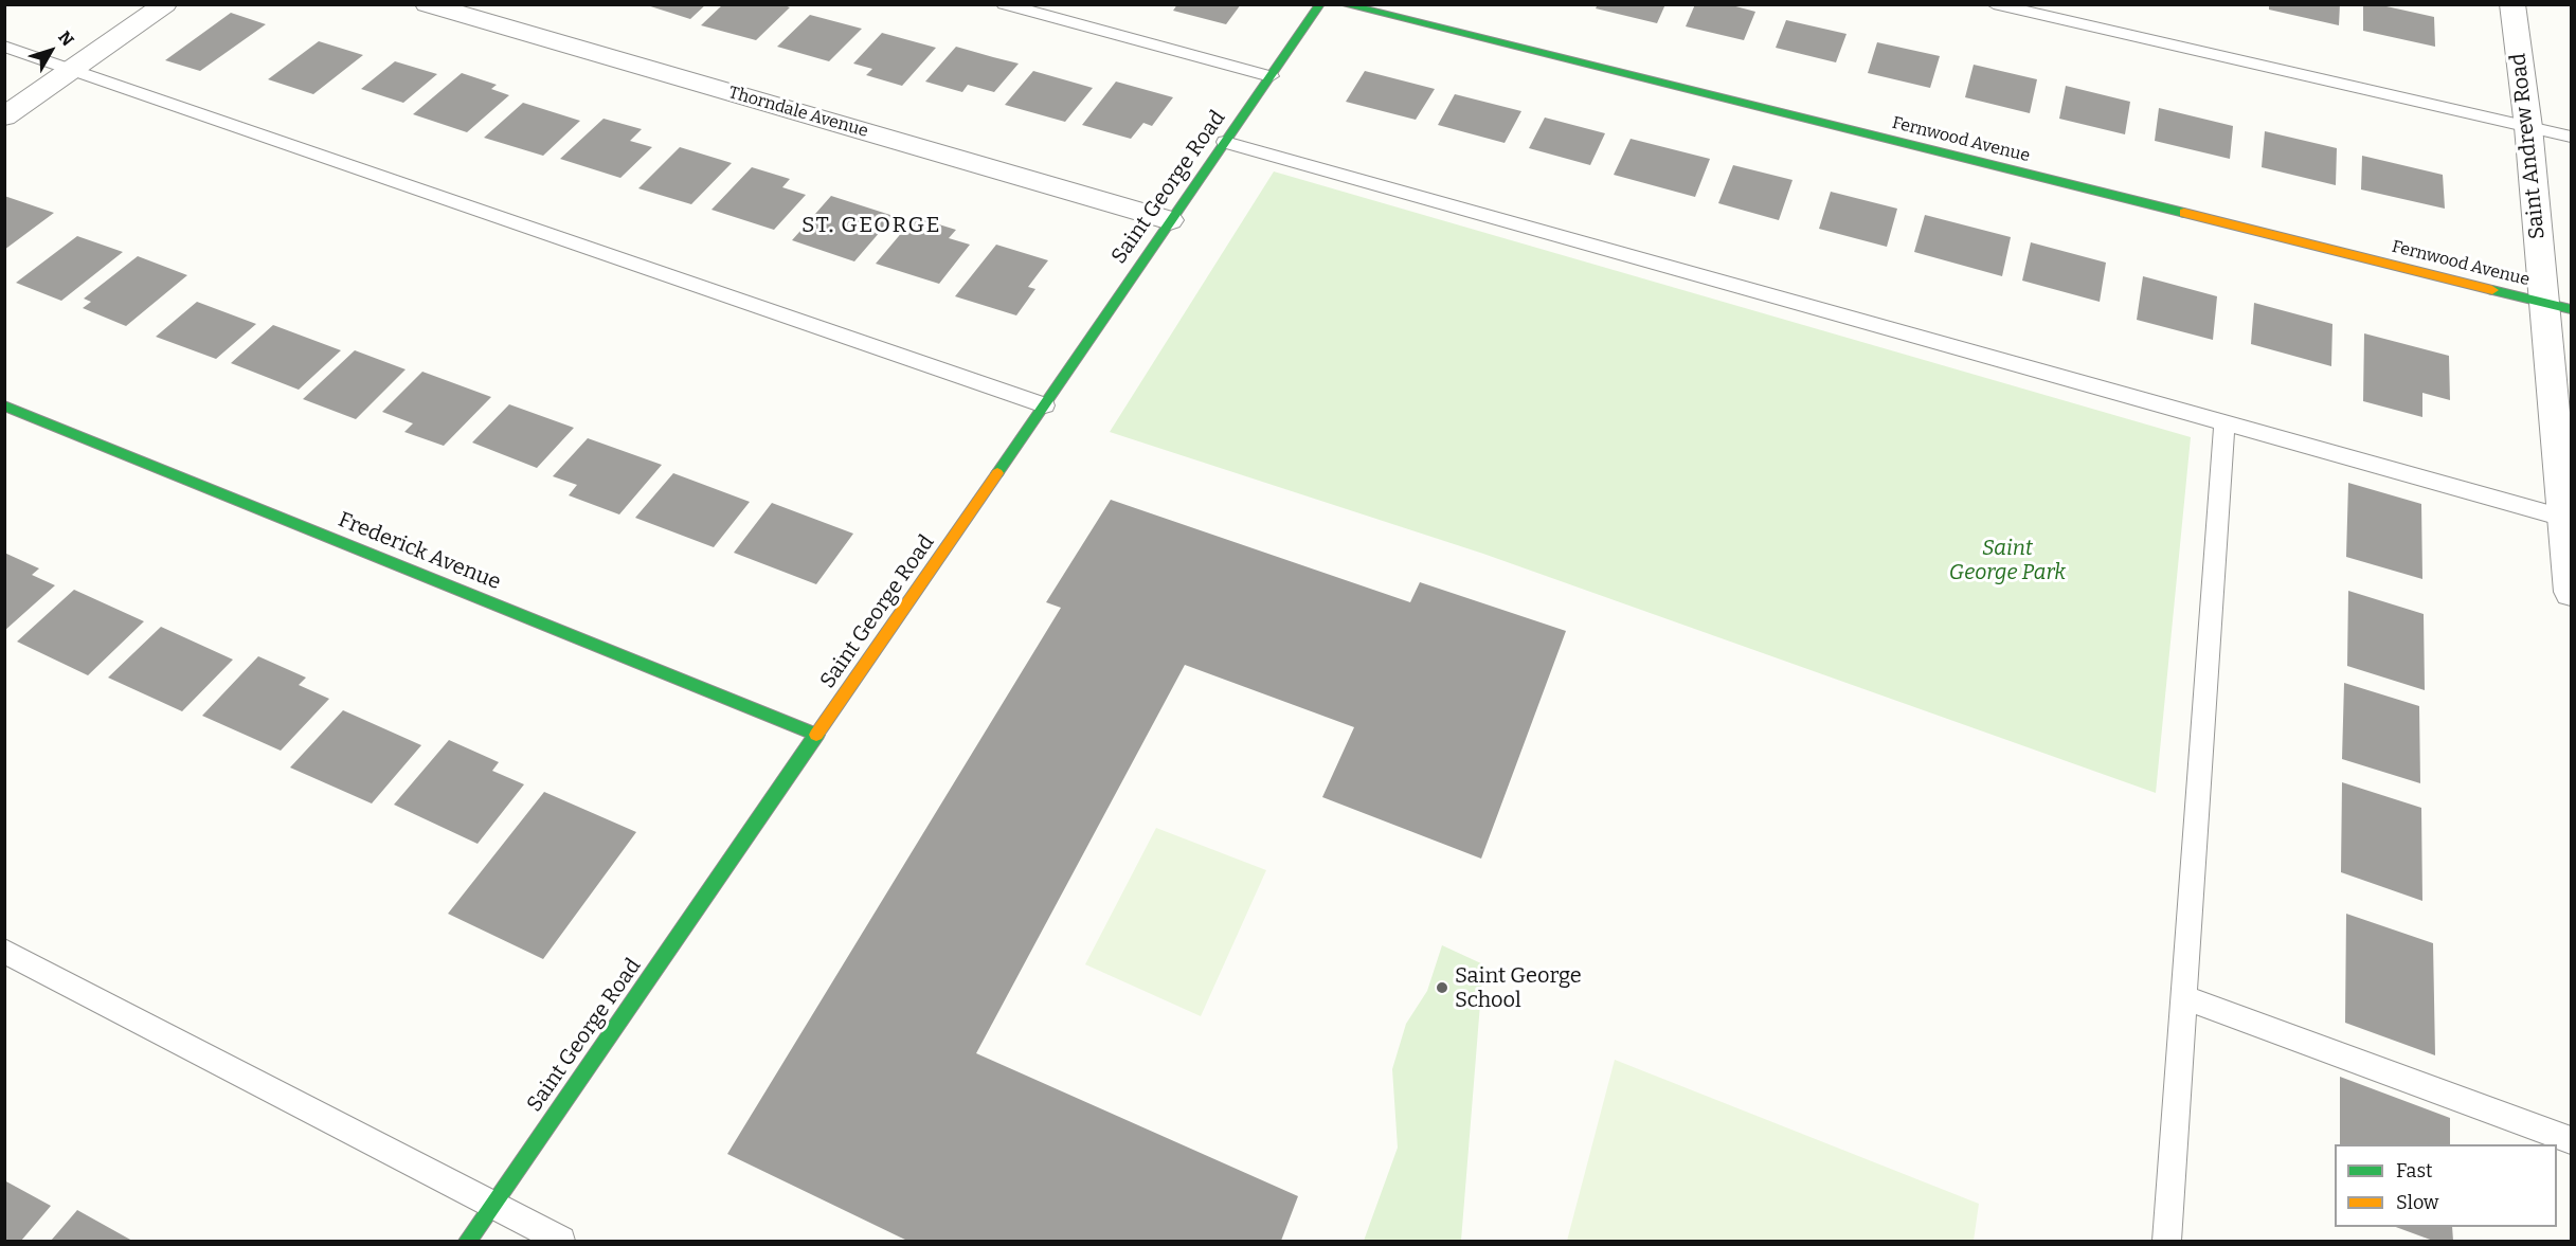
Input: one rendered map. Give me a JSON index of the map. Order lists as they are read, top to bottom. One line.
{"streets":{"street":["Thorndale Avenue","Fernwood Avenue","Saint Andrew Road","Saint George Road","Frederick Avenue"]},"crossings":[["Thorndale Avenue","Saint George Road"],["Fernwood Avenue","Saint Andrew Road"],["Saint George Road","Frederick Avenue"]],"districts":["ST. GEORGE"],"parks":["Saint George Park"],"places":["Saint George School"],"legend":["Fast","Slow"],"north":"top right"}
